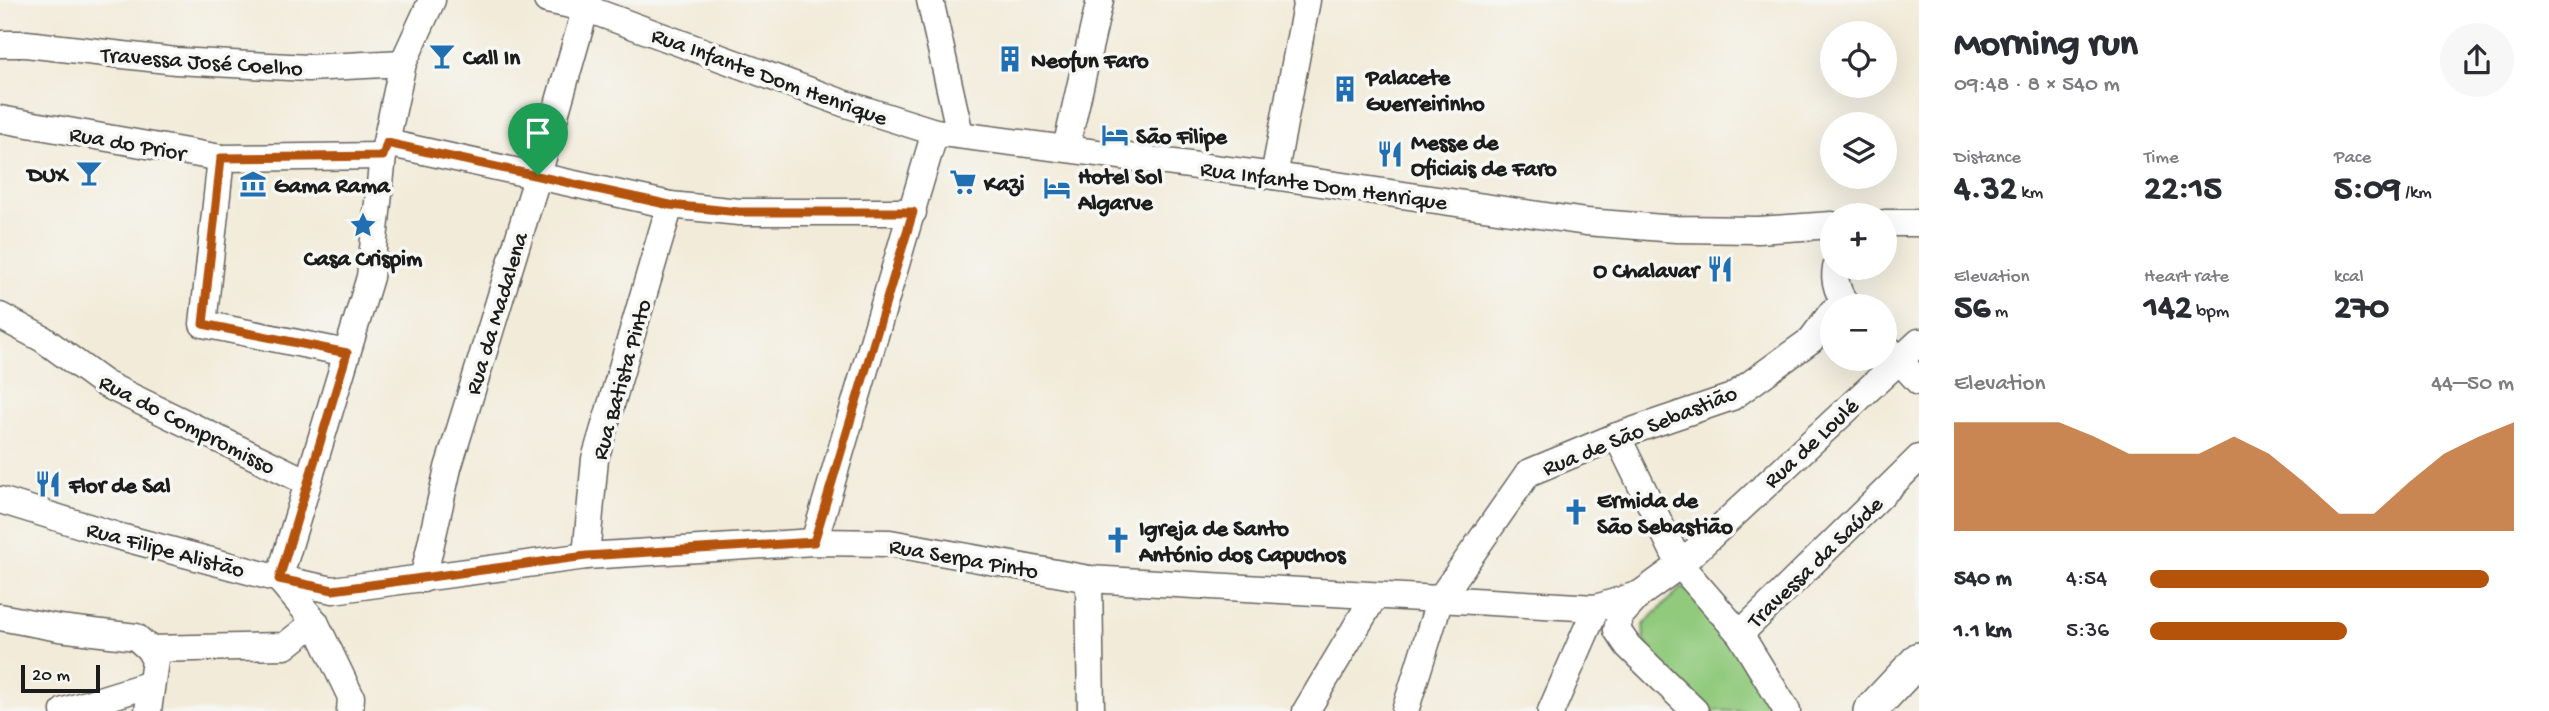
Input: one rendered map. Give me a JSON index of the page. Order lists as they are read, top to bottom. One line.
{"streets":{"street":["Travessa José Coelho","Rua Infante Dom Henrique","Rua do Prior","Rua da Madalena","Rua Batista Pinto","Rua do Compromisso","Rua de São Sebastião","Rua de Loulé","Rua Filipe Alistão","Rua Serpa Pinto","Travessa da Saúde"]},"crossings":[["Rua Infante Dom Henrique","Rua da Madalena"],["Rua do Prior","Rua da Madalena"],["Rua do Prior","Rua Batista Pinto"],["Rua da Madalena","Rua Serpa Pinto"],["Rua Batista Pinto","Rua Serpa Pinto"],["Rua de São Sebastião","Rua Serpa Pinto"],["Rua de Loulé","Rua Serpa Pinto"],["Rua Filipe Alistão","Rua Serpa Pinto"]],"places":{"bar":["Call In","DUX"],"building":["Neofun Faro","Palacete Guerreirinho"],"hotel":["São Filipe","Hotel Sol Algarve"],"restaurant":["Messe de Oficiais de Faro","O Chalavar","Flor de Sal"],"supermarket":["Kazi"],"museum":["Gama Rama"],"place":["Casa Crispim"],"church":["Ermida de São Sebastião","Igreja de Santo António dos Capuchos"]},"scale_bar":"20 m","page":{"heading":["Morning run","09:48 · 8 × 540 m"],"map_buttons":["+","−"],"stats":[["Distance","4.32 km"],["Time","22:15"],["Pace","5:09 /km"],["Elevation","56 m"],["Heart rate","142 bpm"],["kcal","270"]],"chart":["Elevation","44–50 m"],"list":[{"name":"540 m","note":"4:54"},{"name":"1.1 km","note":"5:36"}],"scale":"20 m"}}
